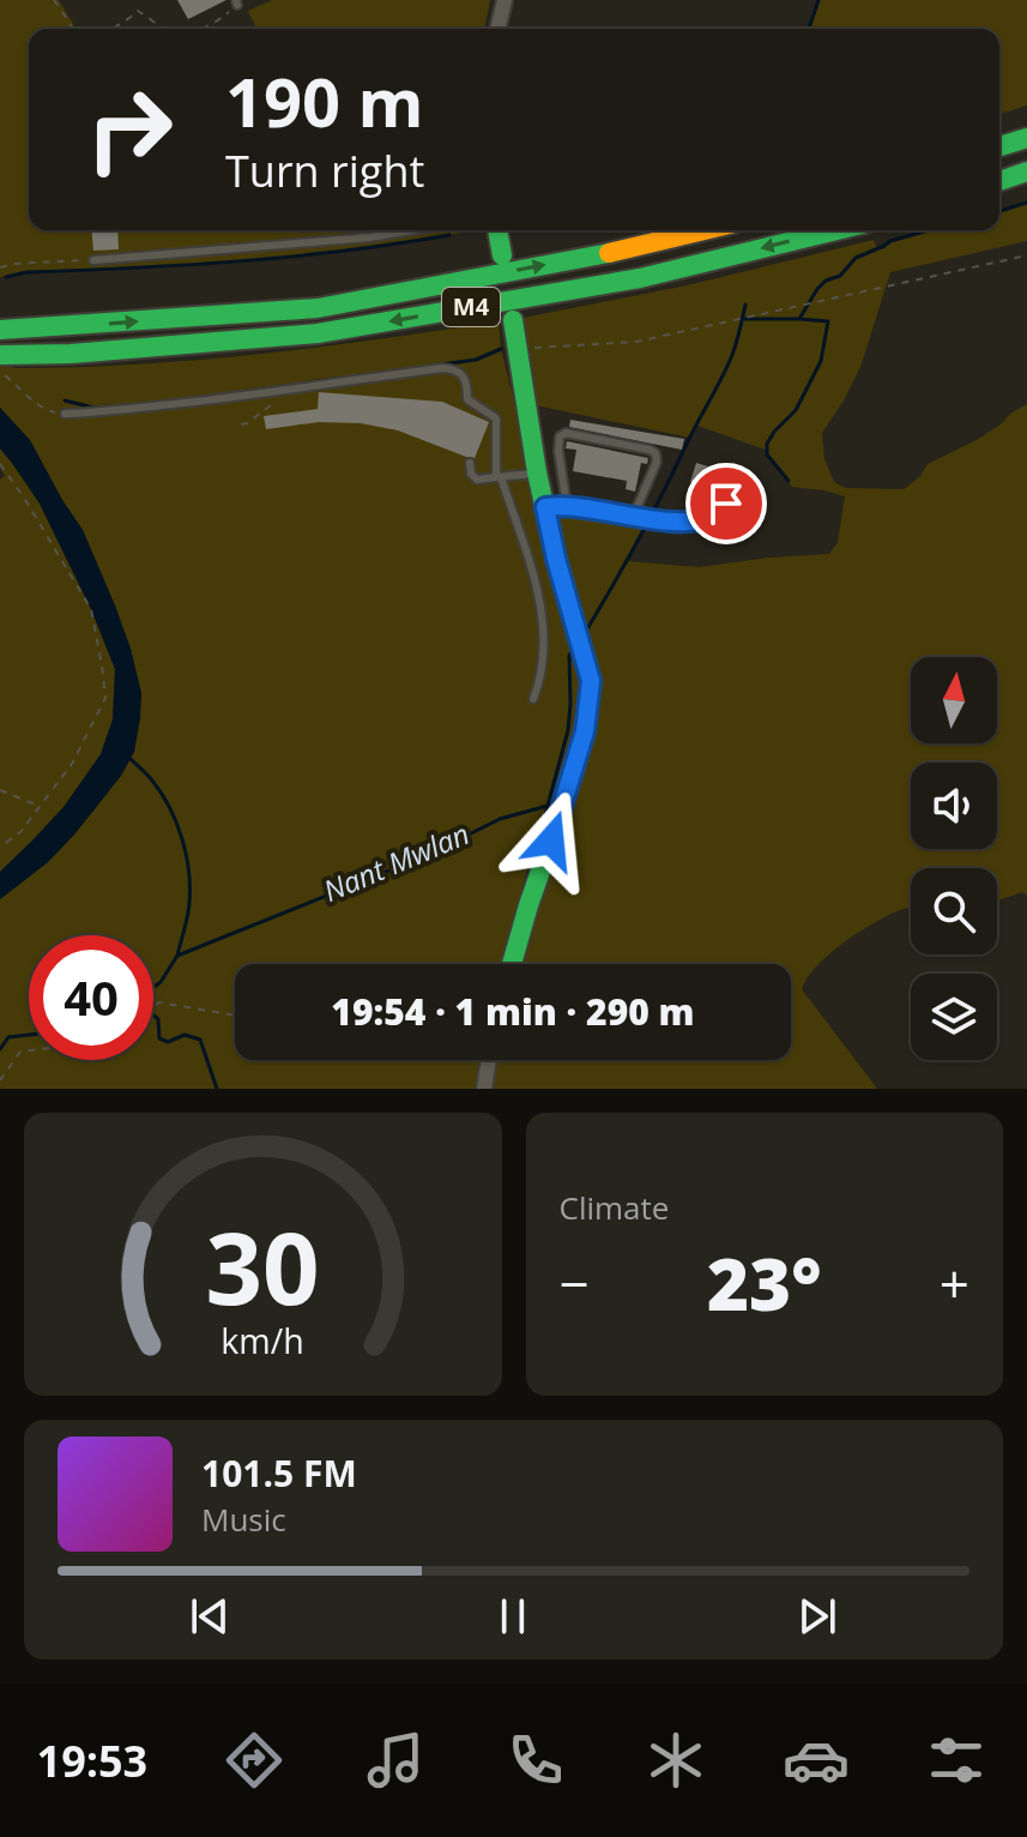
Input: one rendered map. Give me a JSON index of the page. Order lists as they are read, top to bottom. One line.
{"streets":{"main road":["M4"]},"water":["Nant Mwlan"],"north":"top","page":{"turn":["190 m","Turn right"],"limit":"40","trip":"19:54 · 1 min · 290 m","tile":"Climate","heat":["−","23°","+"],"song":["101.5 FM","Music"],"tabs":"19:53","gauge":["30","km/h"]}}
